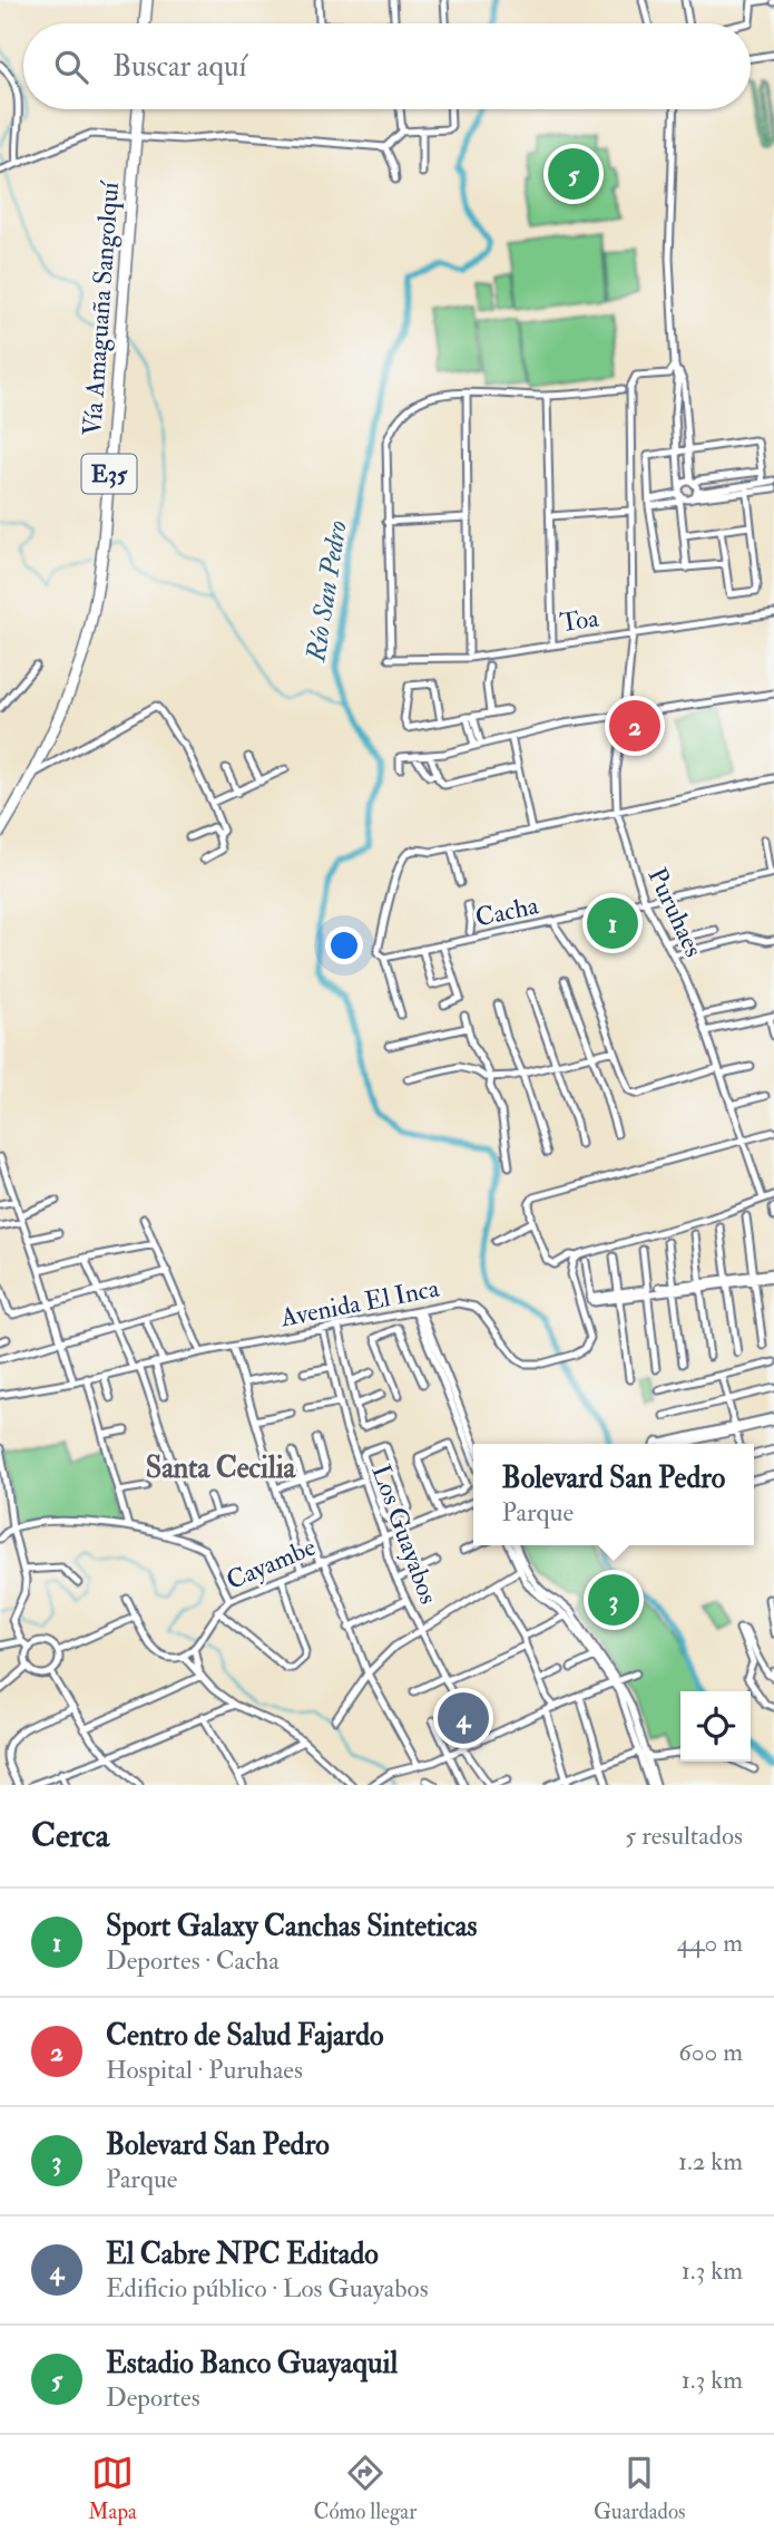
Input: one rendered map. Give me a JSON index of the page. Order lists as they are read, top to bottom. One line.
{"streets":{"highway":["Vía Amaguaña Sangolquí","E35"],"street":["Toa","Cacha","Puruhaes","Avenida El Inca","Los Guayabos","Cayambe"]},"crossings":[["Toa","Puruhaes"],["Cacha","Puruhaes"],["Avenida El Inca","Los Guayabos"],["Los Guayabos","Cayambe"]],"districts":["Santa Cecilia"],"water":["Río San Pedro"],"page":{"search":"Buscar aquí","pins":["5","2","1","3","4"],"popup":["Bolevard San Pedro","Parque"],"heading":["Cerca","5 resultados"],"list":[{"mark":"1","name":"Sport Galaxy Canchas Sinteticas","note":"Deportes · Cacha","value":"440 m"},{"mark":"2","name":"Centro de Salud Fajardo","note":"Hospital · Puruhaes","value":"600 m"},{"mark":"3","name":"Bolevard San Pedro","note":"Parque","value":"1.2 km"},{"mark":"4","name":"El Cabre NPC Editado","note":"Edificio público · Los Guayabos","value":"1.3 km"},{"mark":"5","name":"Estadio Banco Guayaquil","note":"Deportes","value":"1.3 km"}],"nav":["Mapa","Cómo llegar","Guardados"]}}
